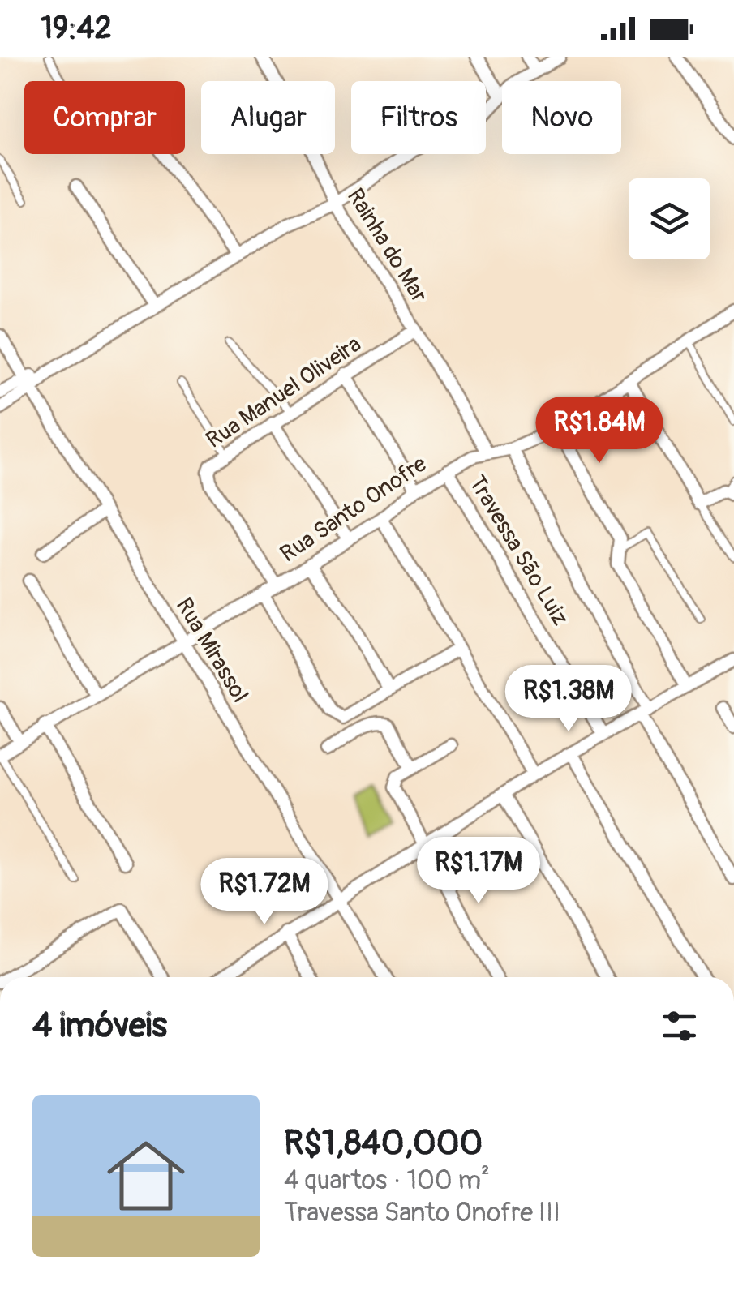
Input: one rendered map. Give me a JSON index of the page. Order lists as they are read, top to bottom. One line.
{"streets":{"street":["Rainha do Mar","Rua Manuel Oliveira","Rua Santo Onofre","Travessa São Luiz","Rua Mirassol"]},"crossings":[["Rainha do Mar","Rua Manuel Oliveira"],["Rainha do Mar","Rua Santo Onofre"],["Rua Manuel Oliveira","Rua Santo Onofre"],["Rua Santo Onofre","Travessa São Luiz"],["Rua Santo Onofre","Rua Mirassol"]],"page":{"status":"19:42","chip":["Comprar","Alugar","Filtros","Novo"],"price":["R$1.84M","R$1.38M","R$1.17M","R$1.72M"],"heading":"4 imóveis","list":[{"name":"R$1,840,000","note":"4 quartos · 100 m² · Travessa Santo Onofre III"}]}}
